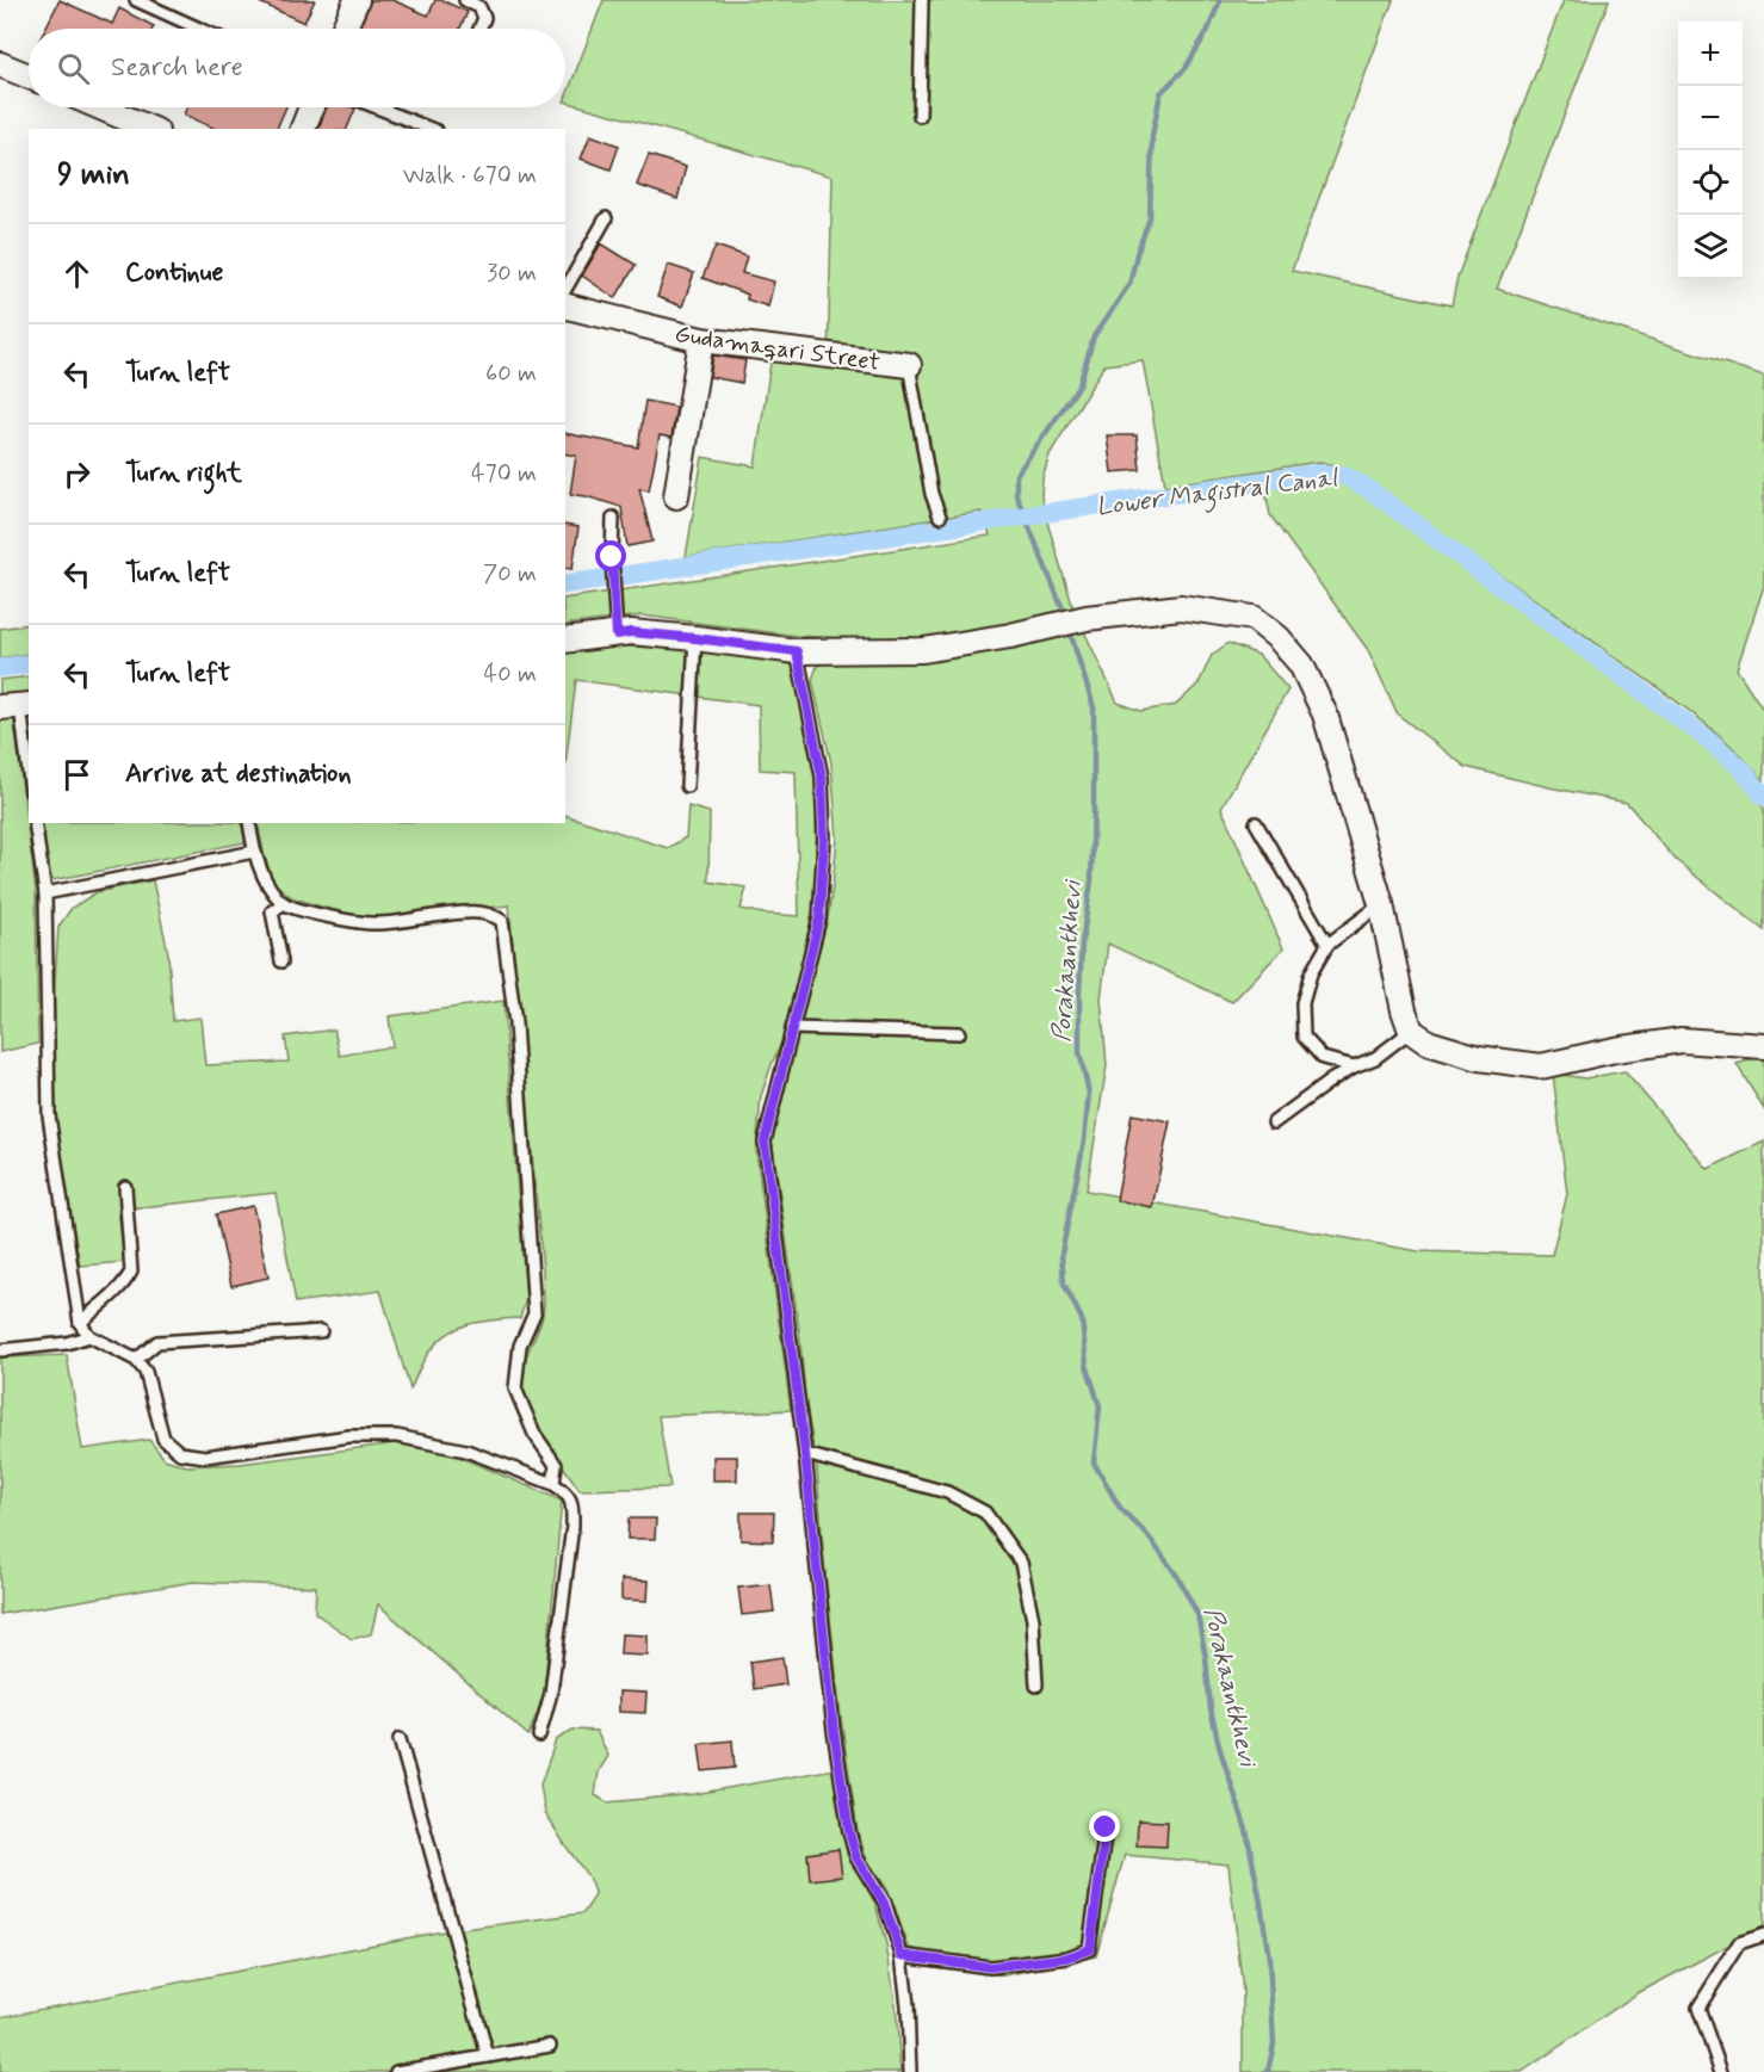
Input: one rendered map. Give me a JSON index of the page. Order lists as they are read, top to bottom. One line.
{"streets":{"street":["Gudamaqari Street"]},"water":["Lower Magistral Canal","Porakaantkhevi"],"page":{"map_buttons":["+","−"],"search":"Search here","heading":["9 min","Walk · 670 m"],"list":[["Continue","30 m"],["Turn left","60 m"],["Turn right","470 m"],["Turn left","70 m"],["Turn left","40 m"],"Arrive at destination"]}}
